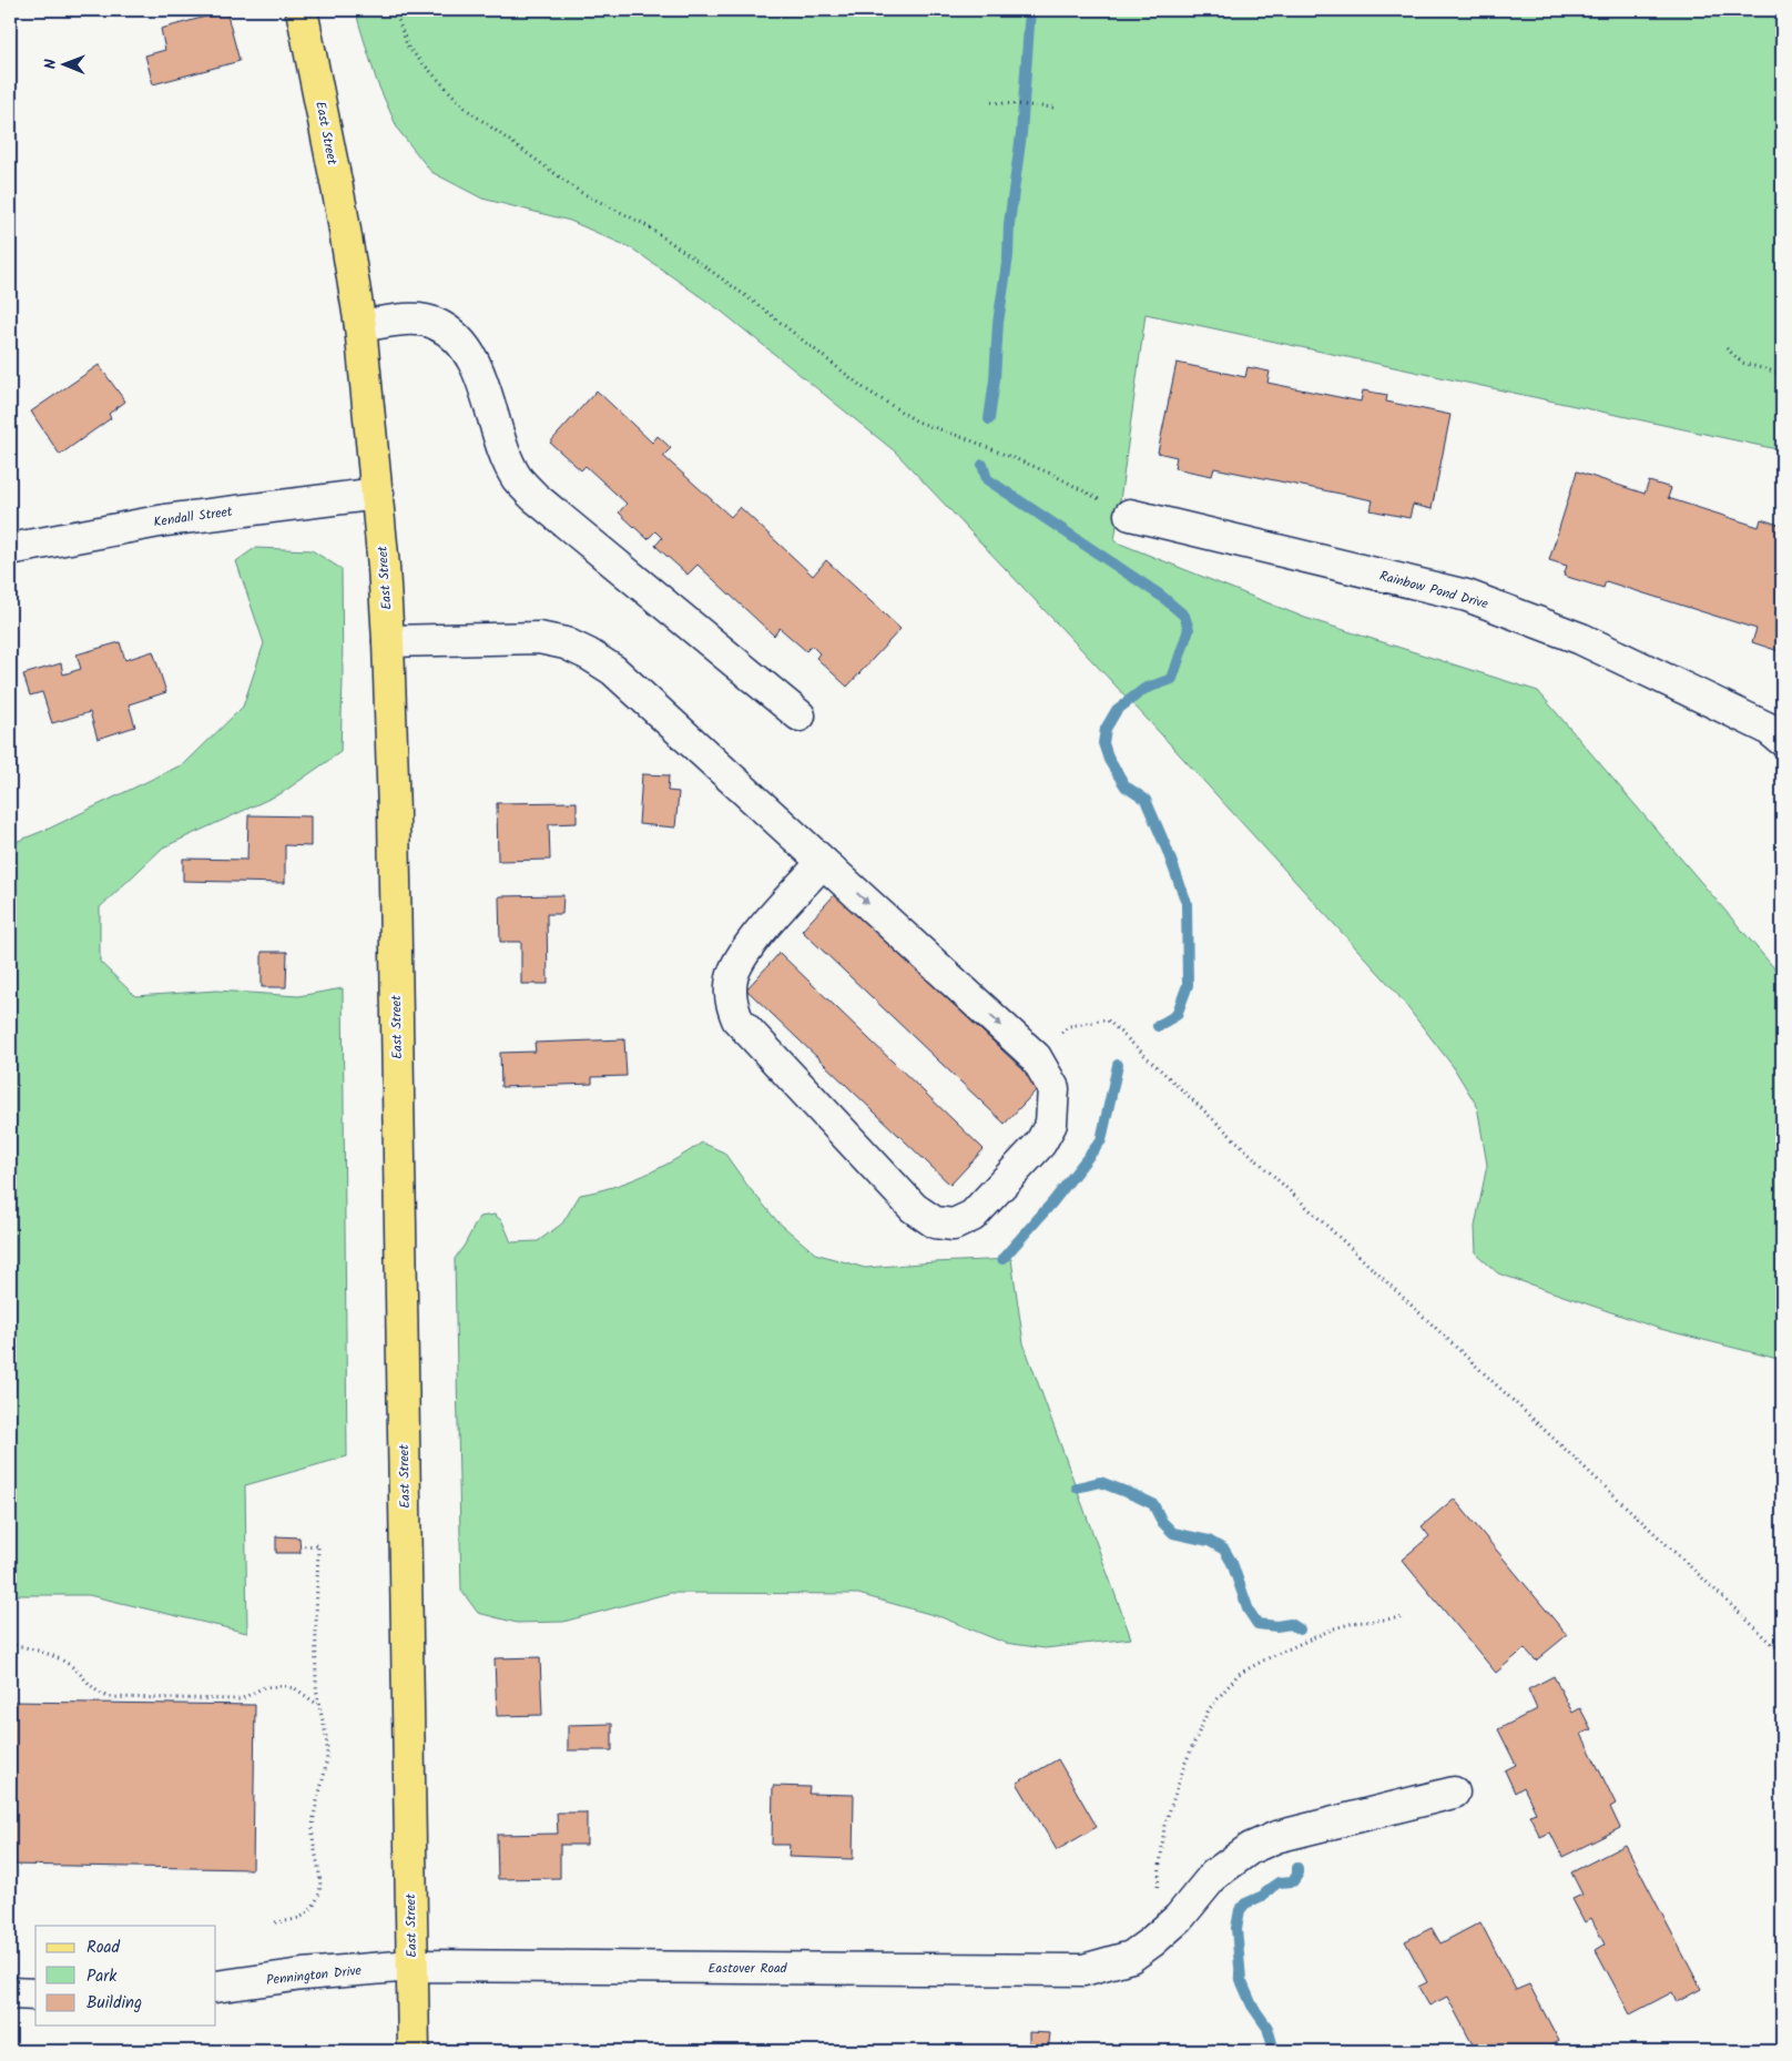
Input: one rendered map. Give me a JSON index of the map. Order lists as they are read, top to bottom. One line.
{"streets":{"main road":["East Street"],"street":["Kendall Street","Rainbow Pond Drive","Eastover Road","Pennington Drive"]},"crossings":[["East Street","Kendall Street"],["East Street","Eastover Road"],["East Street","Pennington Drive"],["Eastover Road","Pennington Drive"]],"legend":["Road","Park","Building"],"north":"left"}
